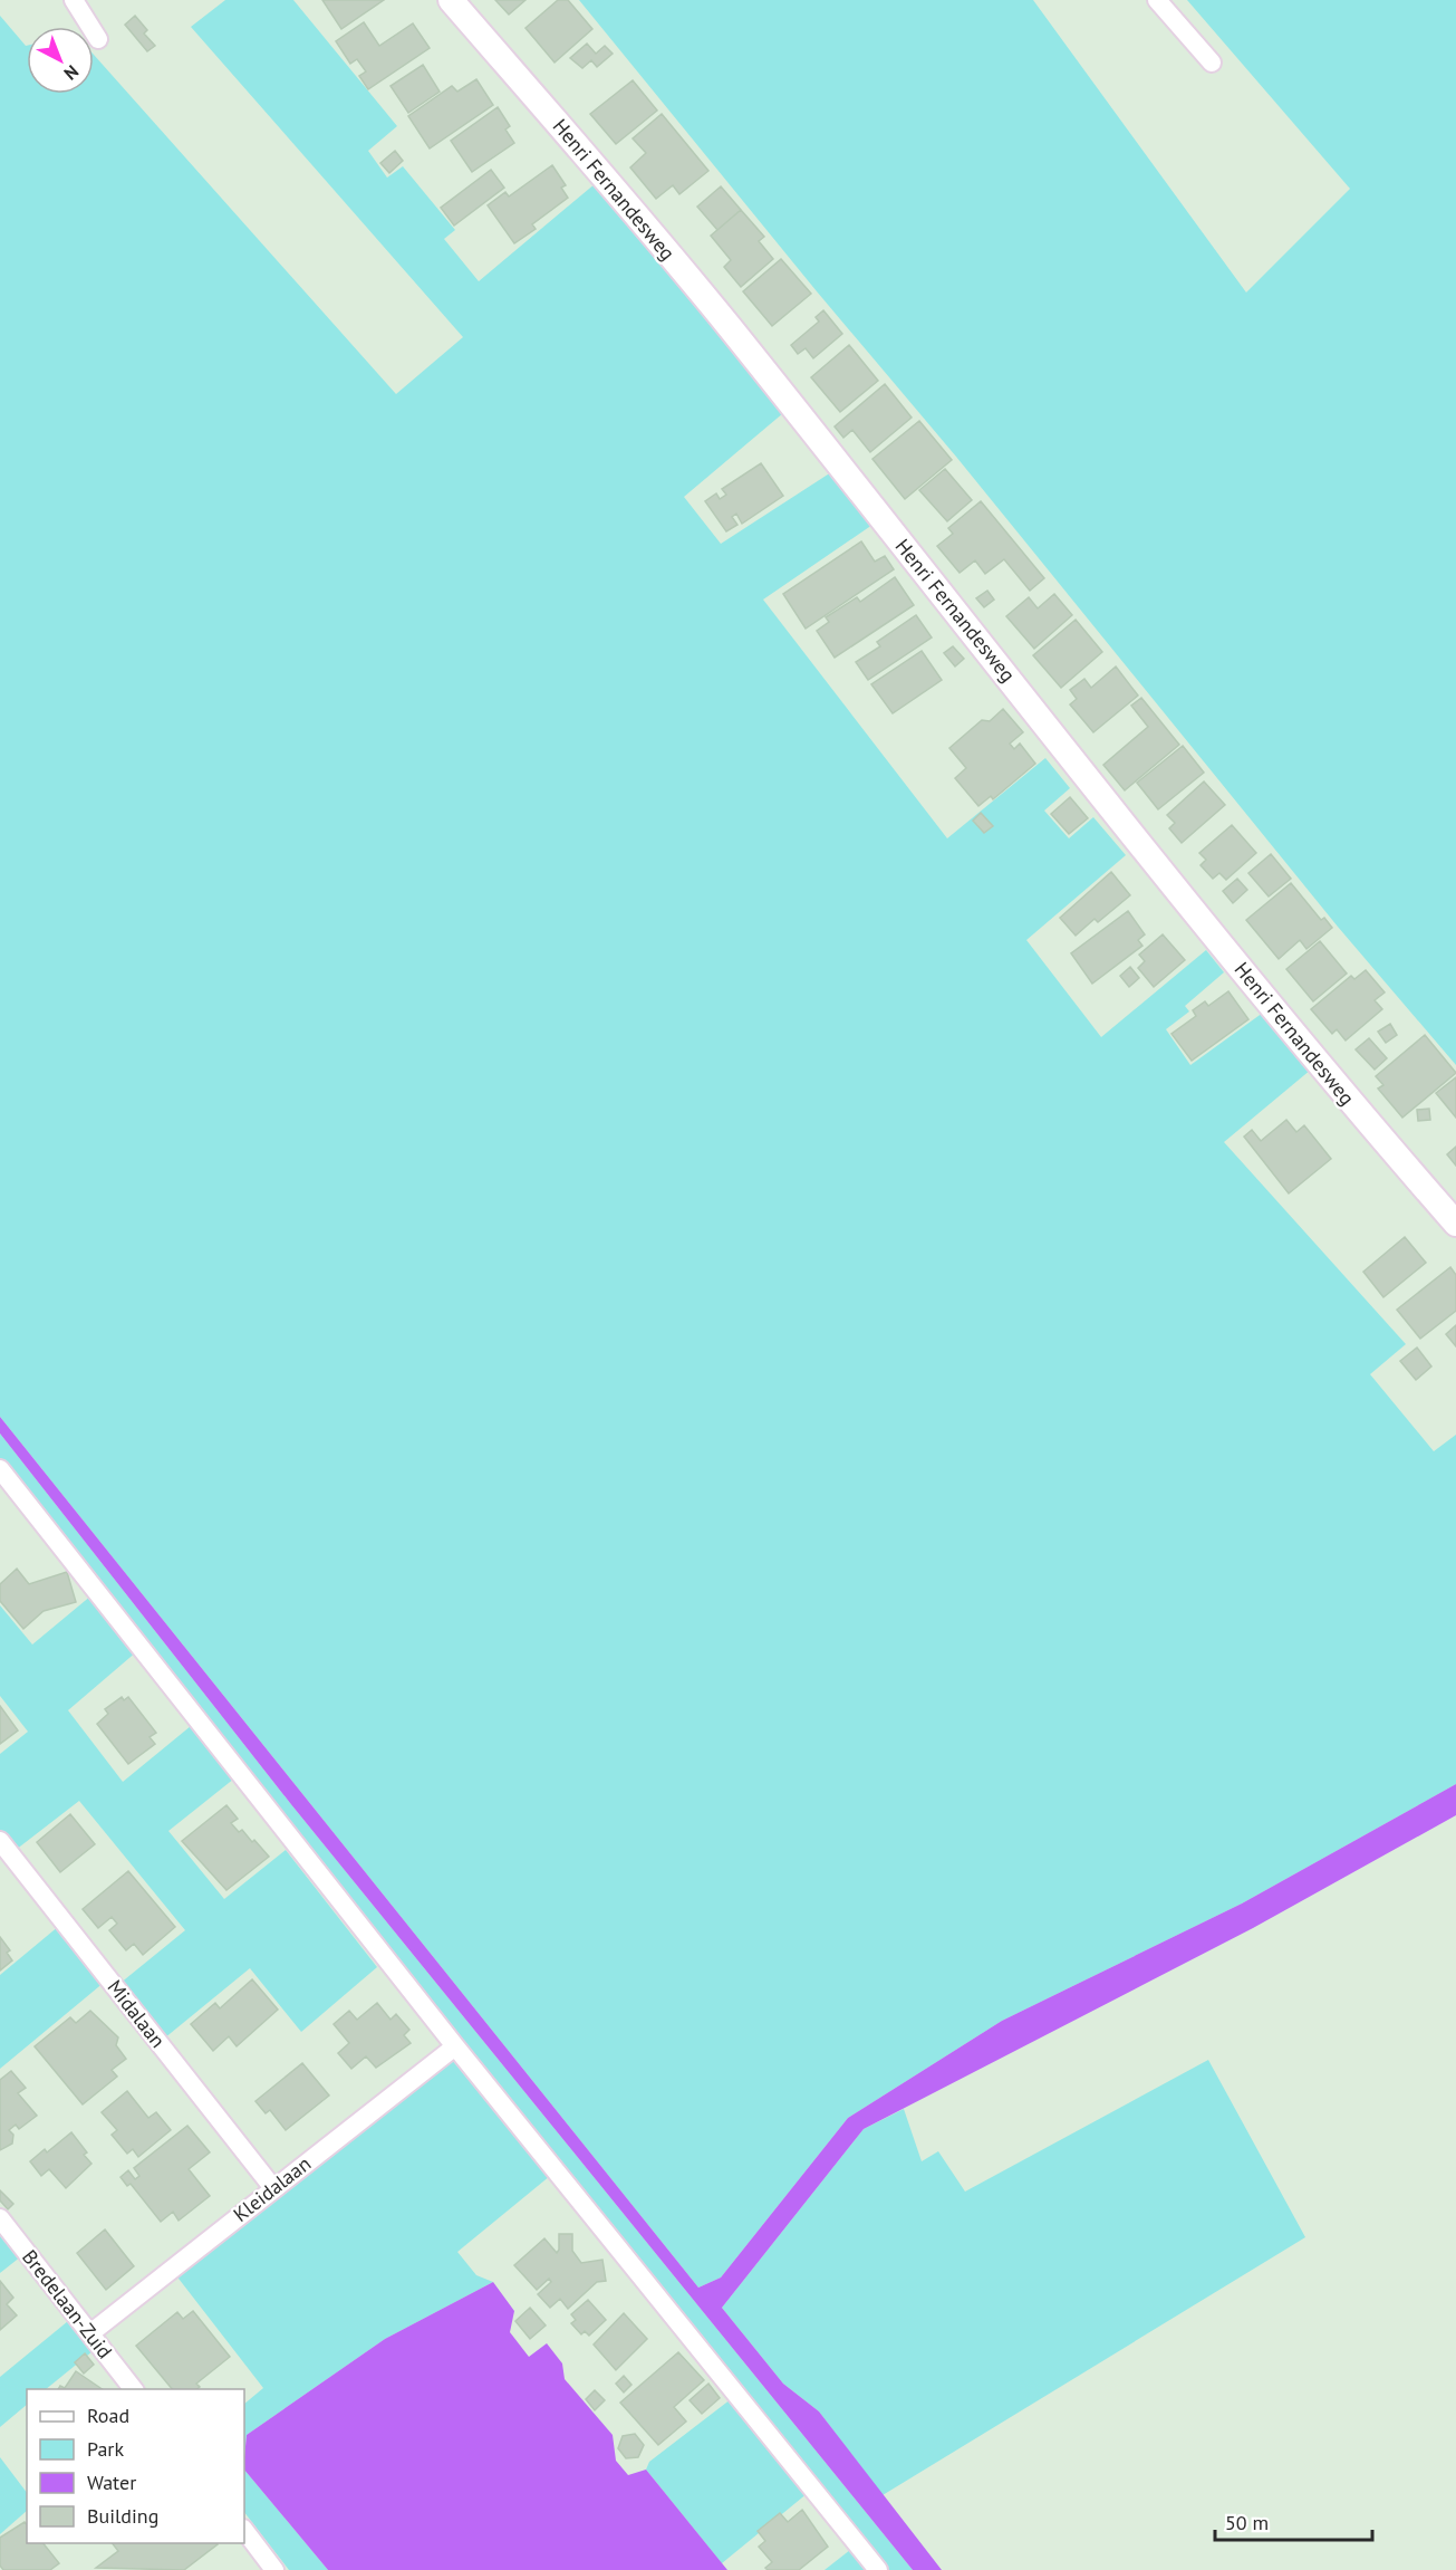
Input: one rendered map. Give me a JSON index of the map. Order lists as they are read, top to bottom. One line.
{"streets":{"street":["Henri Fernandesweg","Midalaan","Kleidalaan","Bredelaan-Zuid"]},"crossings":[["Midalaan","Kleidalaan"],["Kleidalaan","Bredelaan-Zuid"]],"legend":["Road","Park","Water","Building"],"scale_bar":"50 m","north":"bottom right"}
